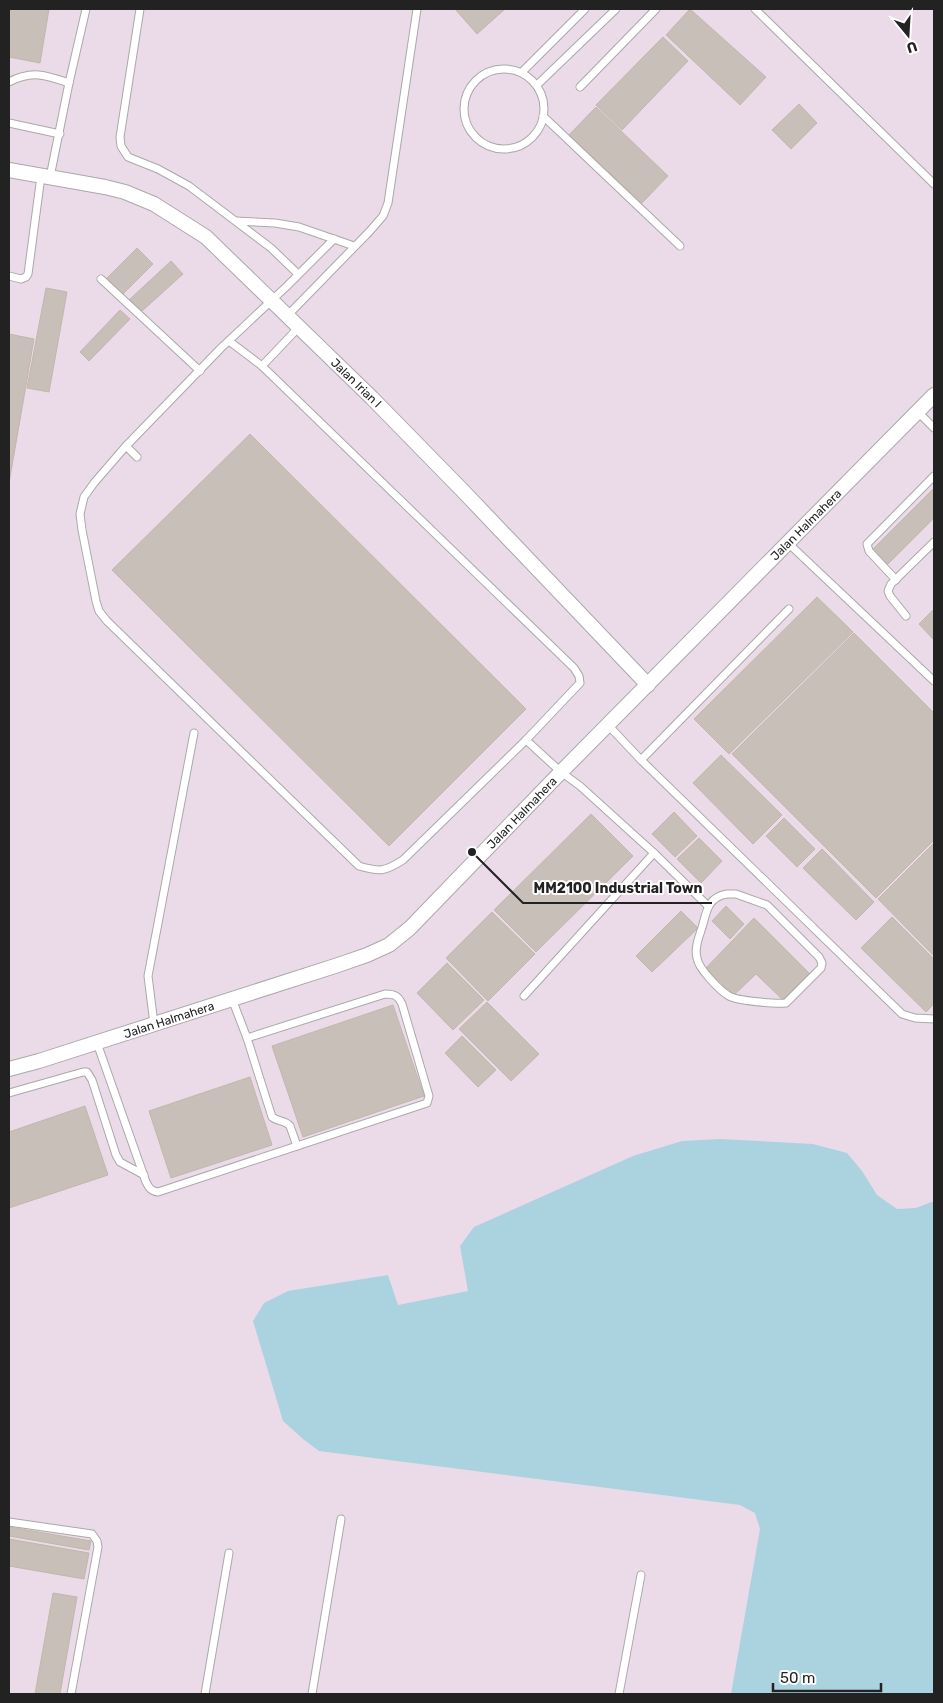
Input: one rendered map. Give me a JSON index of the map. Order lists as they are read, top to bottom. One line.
{"streets":{"street":["Jalan Irian I","Jalan Halmahera"]},"crossings":[["Jalan Irian I","Jalan Halmahera"]],"places":["MM2100 Industrial Town"],"scale_bar":"50 m","north":"bottom"}
